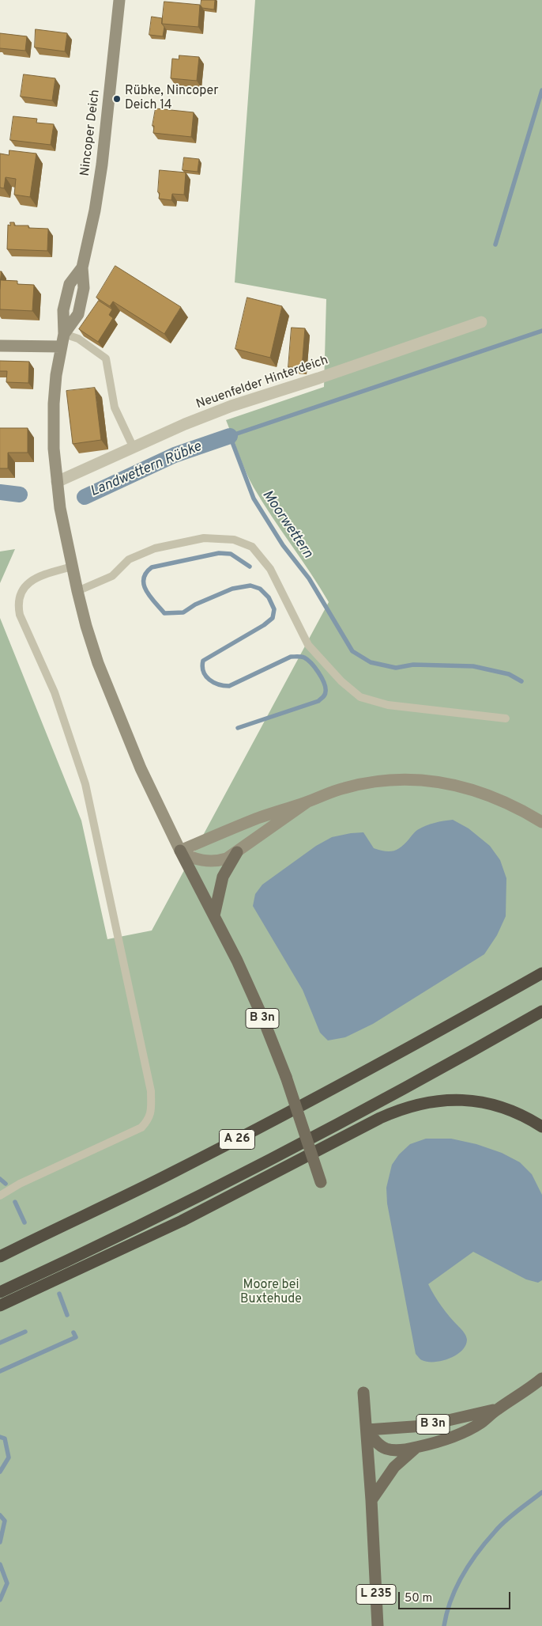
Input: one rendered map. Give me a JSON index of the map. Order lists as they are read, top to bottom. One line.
{"streets":{"highway":["A 26"],"main road":["Nincoper Deich","B 3n","L 235"],"street":["Neuenfelder Hinterdeich"]},"crossings":[["Nincoper Deich","Neuenfelder Hinterdeich"],["B 3n","L 235"]],"water":["Landwettern Rübke","Moorwettern"],"parks":["Moore bei Buxtehude"],"places":["Rübke, Nincoper Deich 14"],"scale_bar":"50 m"}
